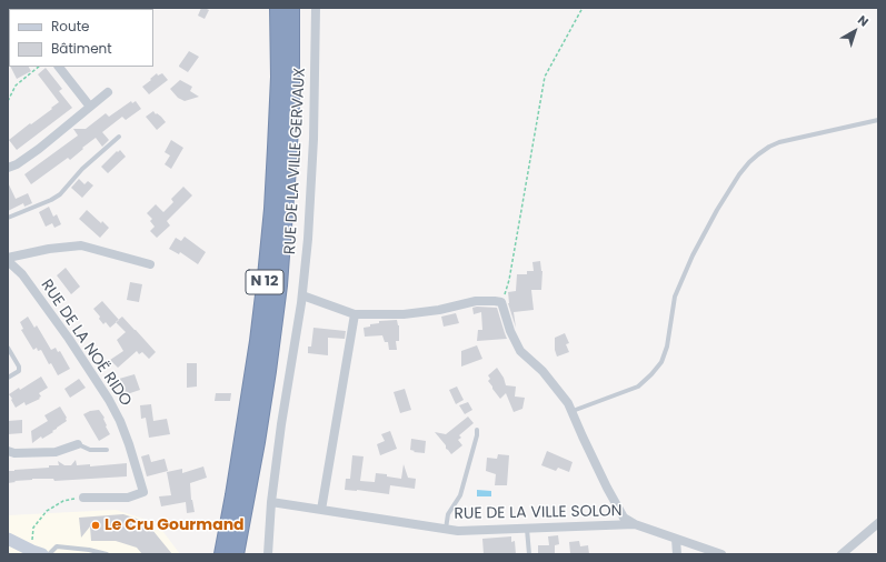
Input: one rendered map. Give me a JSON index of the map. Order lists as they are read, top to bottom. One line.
{"streets":{"highway":["N 12"],"street":["RUE DE LA VILLE GERVAUX","RUE DE LA NOË RIDO","RUE DE LA VILLE SOLON"]},"crossings":[["RUE DE LA VILLE GERVAUX","RUE DE LA VILLE SOLON"]],"places":["Le Cru Gourmand"],"legend":["Route","Bâtiment"],"north":"top right"}
